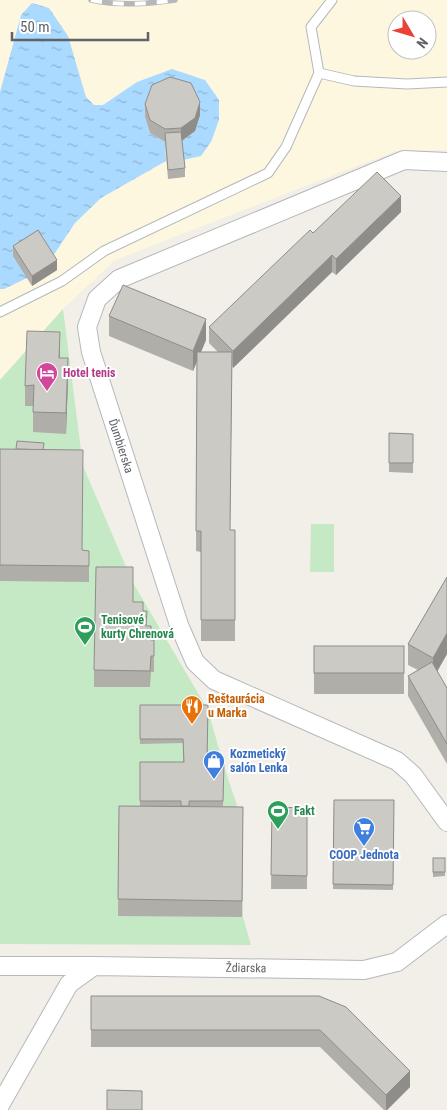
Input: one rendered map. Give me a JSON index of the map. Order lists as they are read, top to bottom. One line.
{"streets":{"street":["Ďumbierska","Ždiarska"]},"places":{"hotel":["Hotel tenis"],"sports":["Tenisové kurty Chrenová","Fakt"],"restaurant":["Reštaurácia u Marka"],"shop":["Kozmetický salón Lenka"],"supermarket":["COOP Jednota"]},"scale_bar":"50 m","north":"bottom right"}
